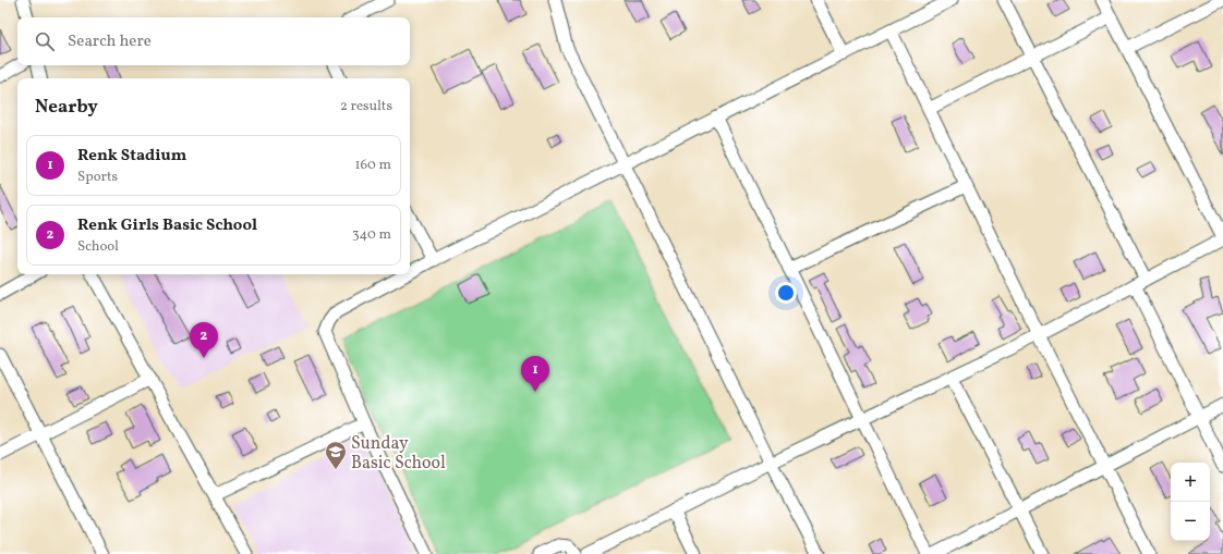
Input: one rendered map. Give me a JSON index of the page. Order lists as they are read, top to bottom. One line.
{"places":{"school or university":["Sunday Basic School"]},"page":{"search":"Search here","heading":["Nearby","2 results"],"list":[{"mark":"1","name":"Renk Stadium","note":"Sports","value":"160 m"},{"mark":"2","name":"Renk Girls Basic School","note":"School","value":"340 m"}],"pins":["2","1"],"map_buttons":["+","−"]}}
